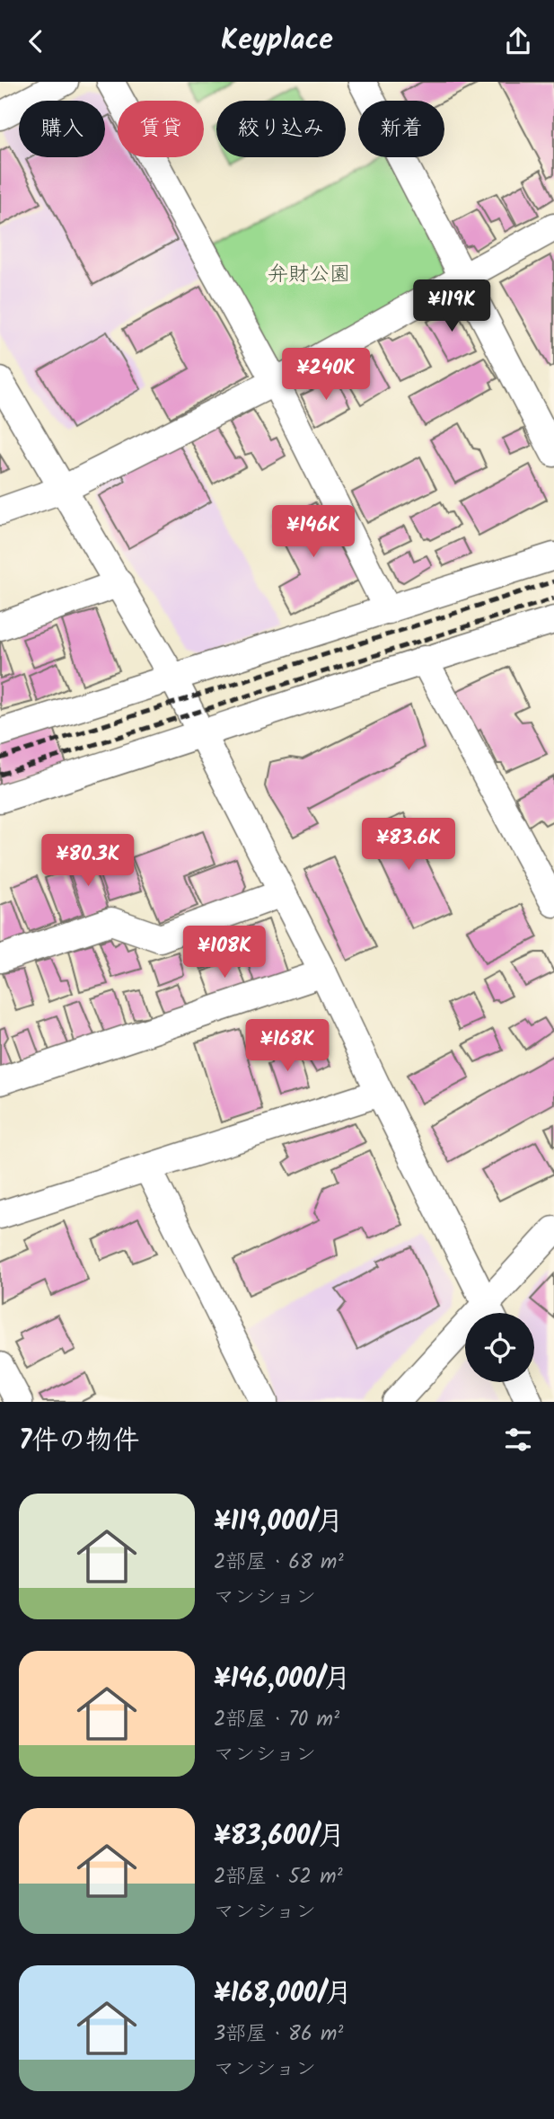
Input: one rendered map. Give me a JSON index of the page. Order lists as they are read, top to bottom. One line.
{"parks":["弁財公園"],"page":{"header":"Keyplace","chip":["購入","賃貸","絞り込み","新着"],"price":["¥119K","¥240K","¥146K","¥83.6K","¥80.3K","¥108K","¥168K"],"heading":"7件の物件","list":[{"name":"¥119,000/月","note":"2部屋 · 68 m² · マンション"},{"name":"¥146,000/月","note":"2部屋 · 70 m² · マンション"},{"name":"¥83,600/月","note":"2部屋 · 52 m² · マンション"},{"name":"¥168,000/月","note":"3部屋 · 86 m² · マンション"}]}}
